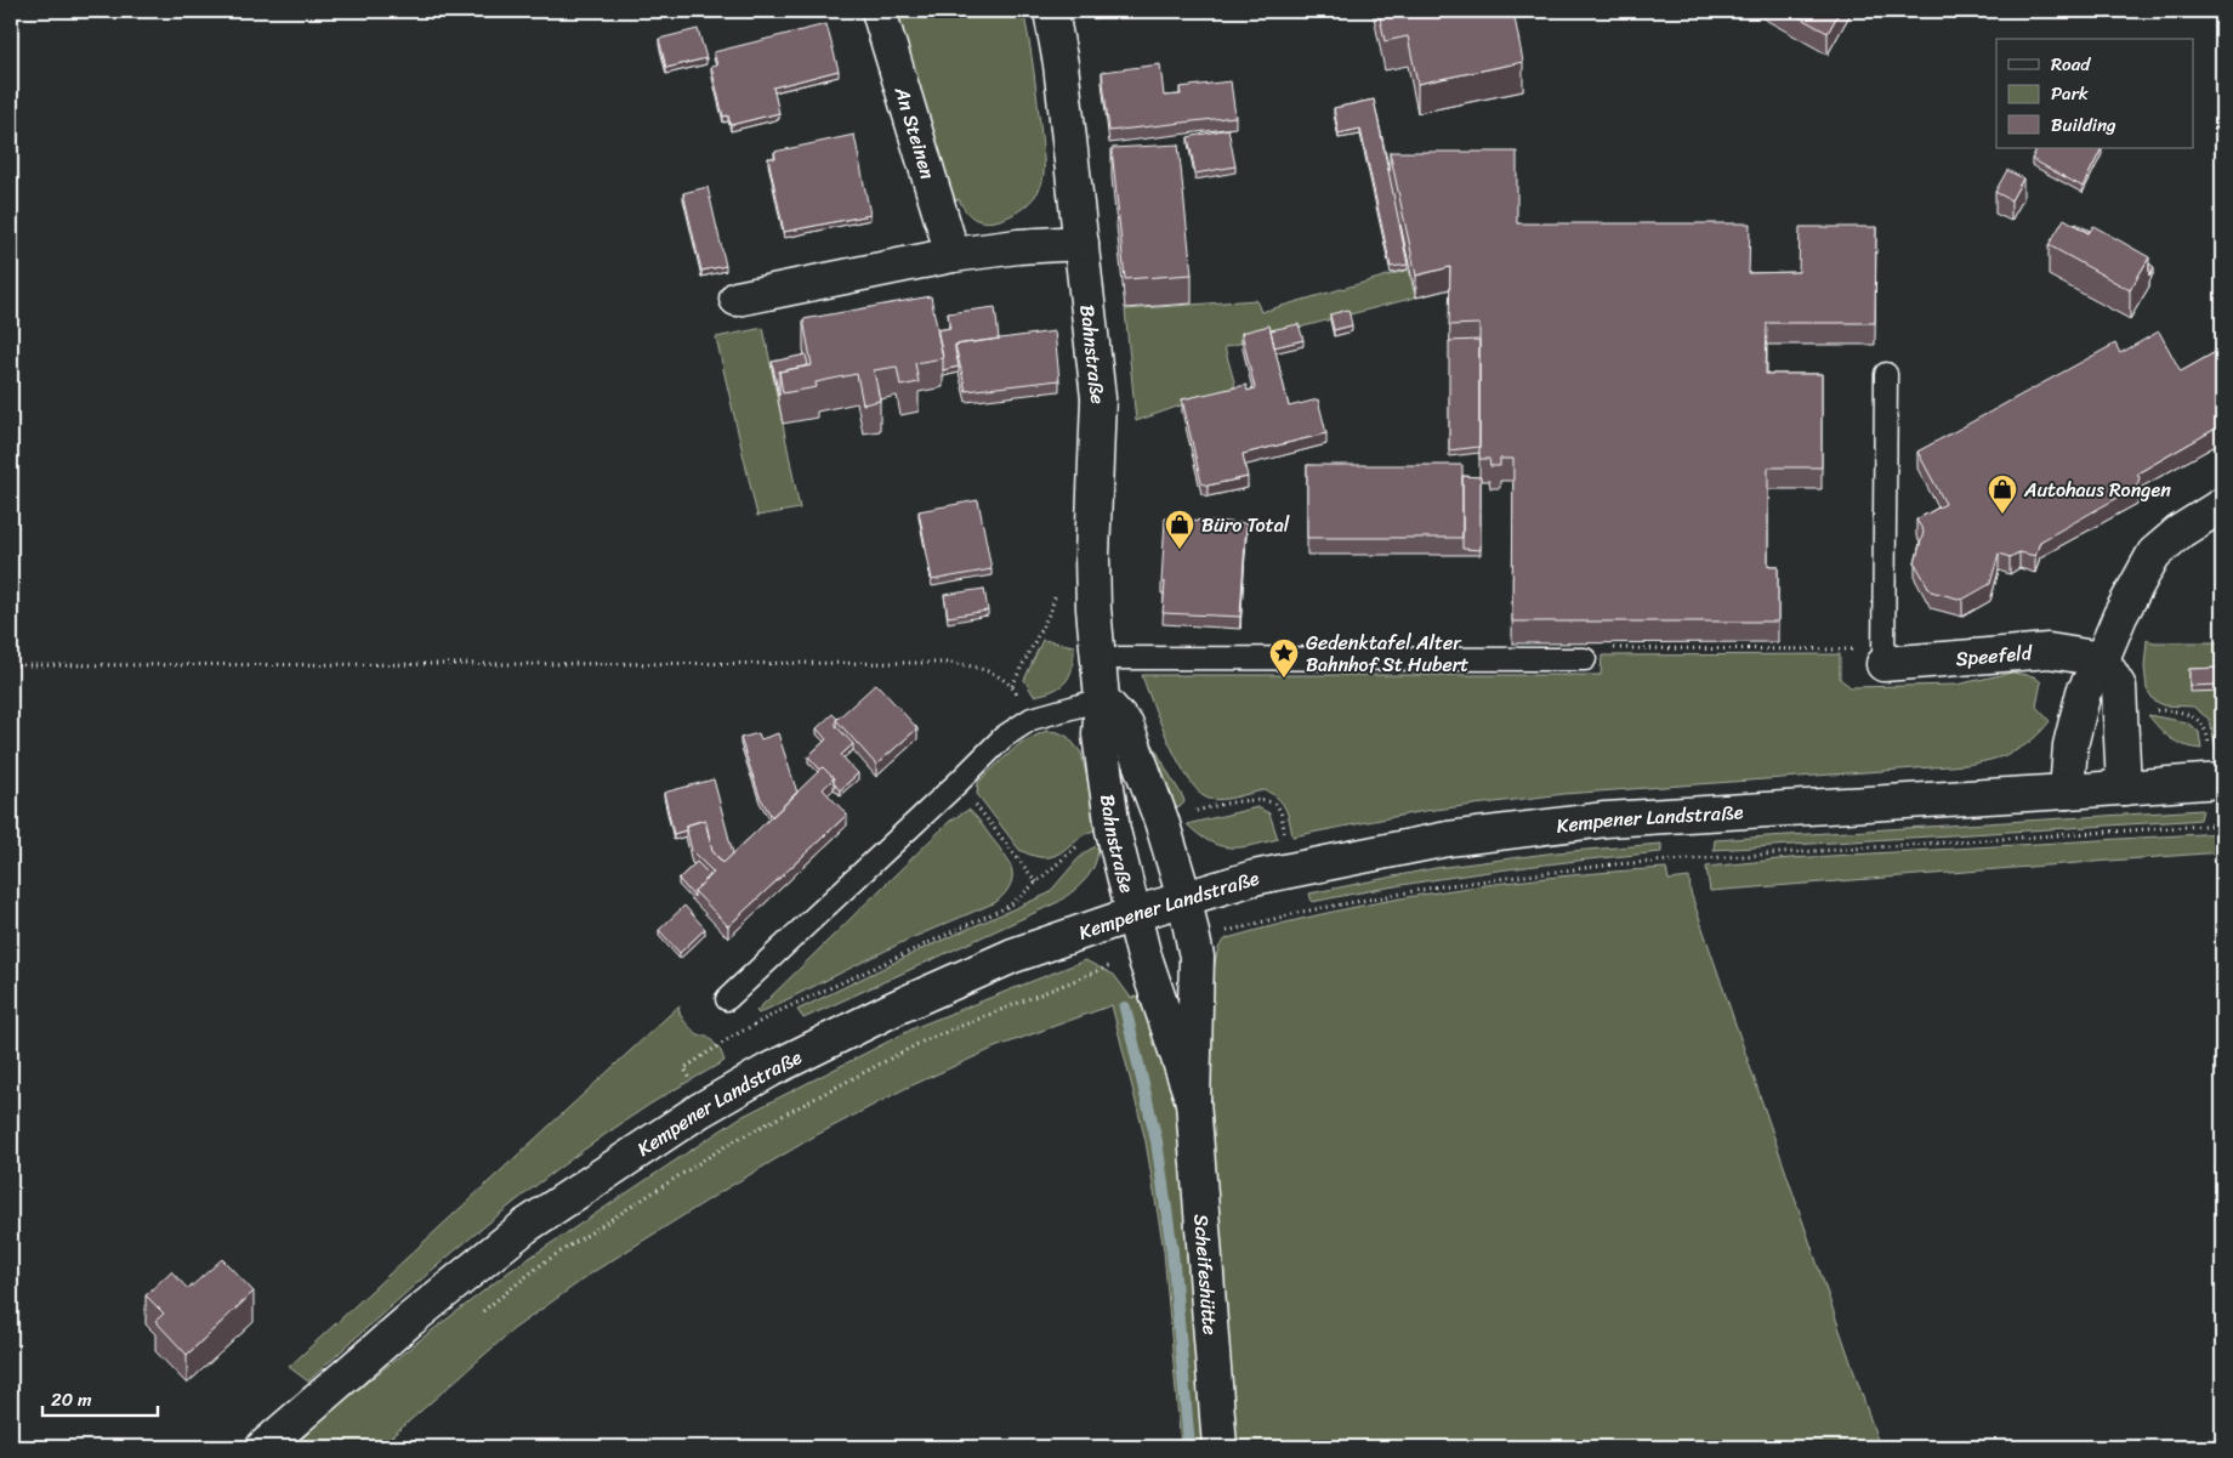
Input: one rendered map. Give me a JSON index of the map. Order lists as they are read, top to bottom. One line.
{"streets":{"street":["An Steinen","Bahnstraße","Speefeld","Kempener Landstraße","Scheifeshütte"]},"crossings":[["Bahnstraße","Kempener Landstraße"],["Bahnstraße","Scheifeshütte"],["Kempener Landstraße","Scheifeshütte"]],"places":{"shop":["Autohaus Rongen","Büro Total"],"place":["Gedenktafel Alter Bahnhof St Hubert"]},"legend":["Road","Park","Building"],"scale_bar":"20 m"}
